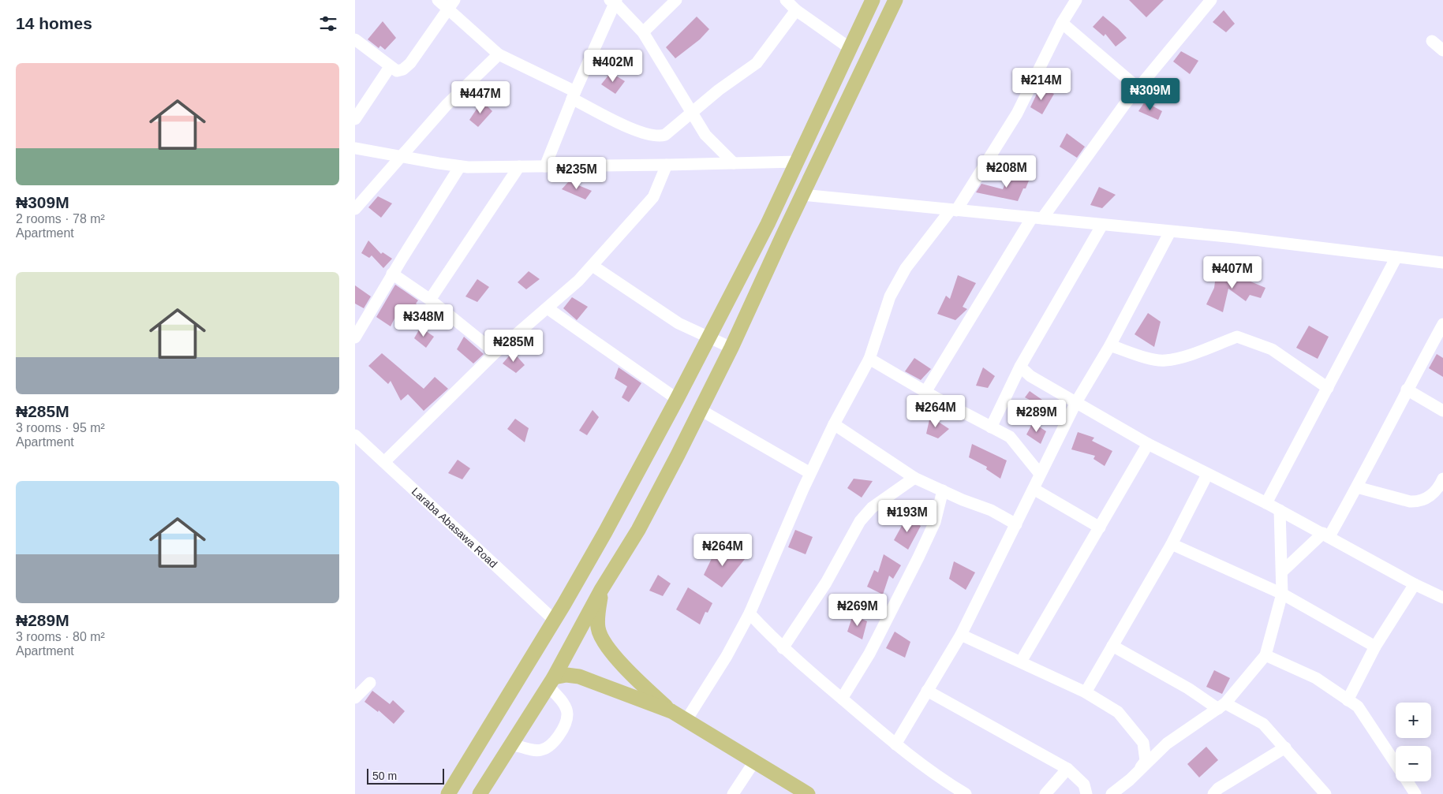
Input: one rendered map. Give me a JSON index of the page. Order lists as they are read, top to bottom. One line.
{"streets":{"street":["Laraba Abasawa Road"]},"scale_bar":"50 m","page":{"heading":"14 homes","list":[{"name":"₦309M","note":"2 rooms · 78 m² · Apartment"},{"name":"₦285M","note":"3 rooms · 95 m² · Apartment"},{"name":"₦289M","note":"3 rooms · 80 m² · Apartment"}],"price":["₦402M","₦214M","₦309M","₦447M","₦208M","₦235M","₦407M","₦348M","₦285M","₦264M","₦289M","₦193M","₦264M","₦269M"],"map_buttons":["+","−"],"scale":"50 m"}}
